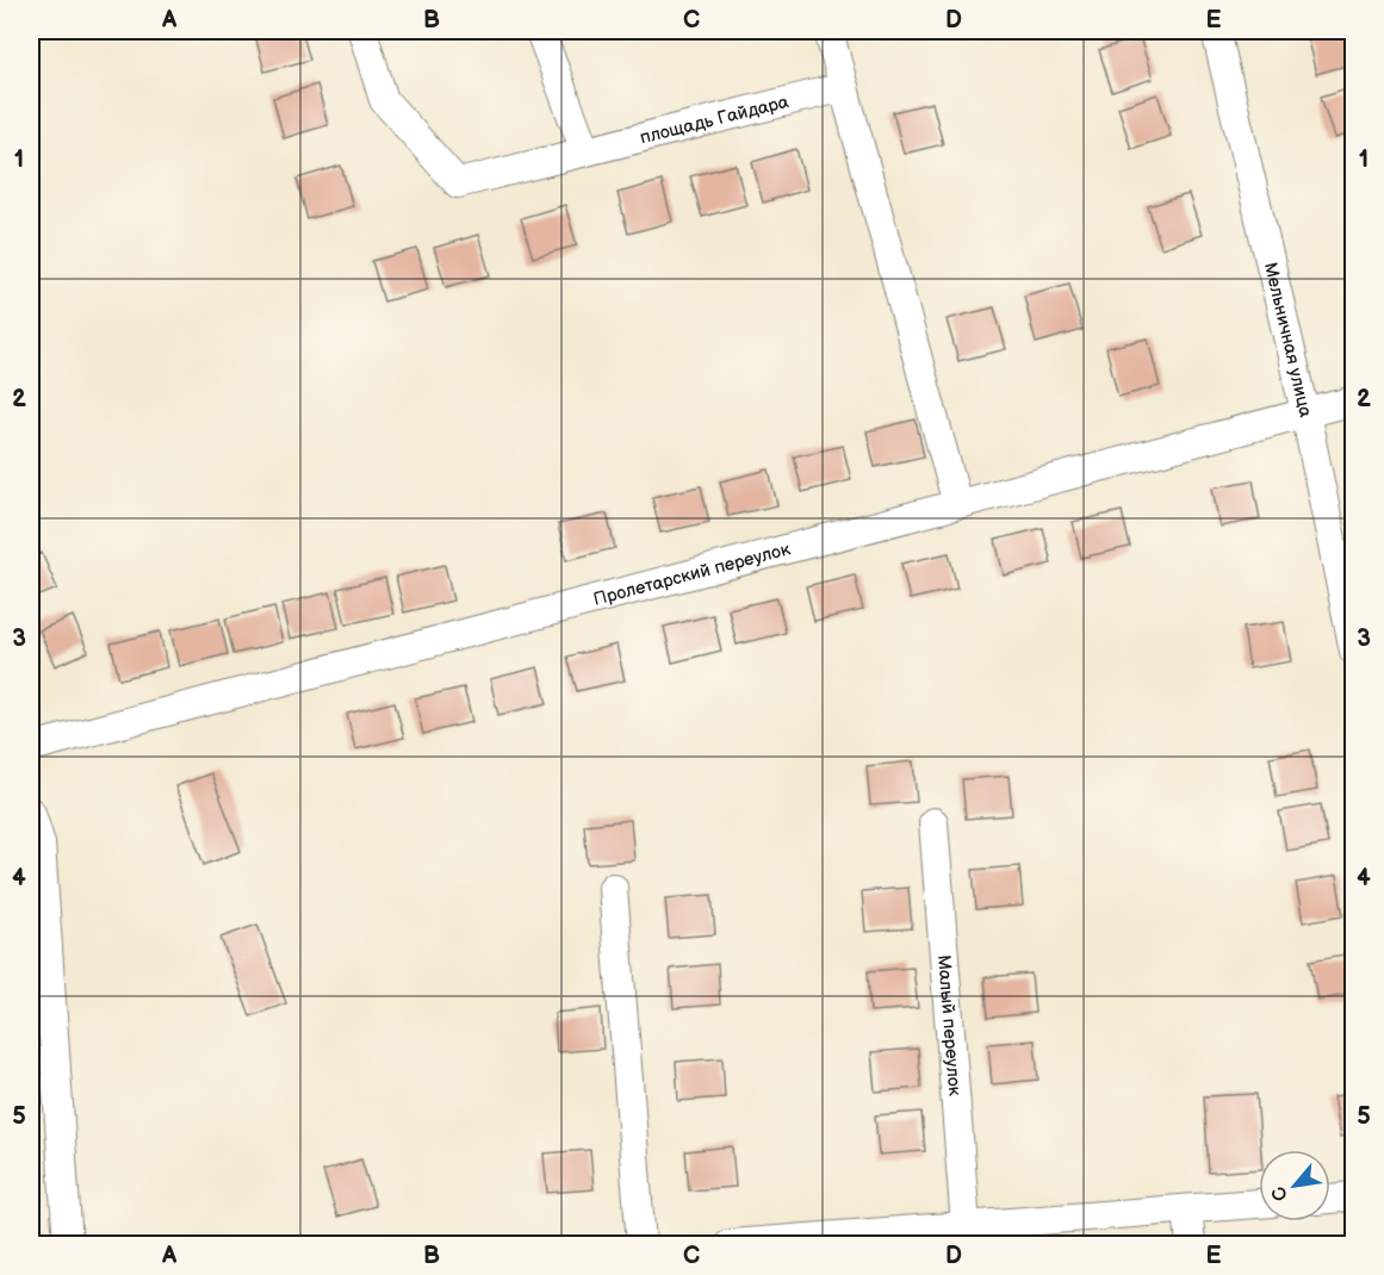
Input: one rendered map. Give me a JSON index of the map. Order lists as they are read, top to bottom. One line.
{"streets":{"street":["площадь Гайдара","Мельничная улица","Пролетарский переулок","Малый переулок"]},"crossings":[["Мельничная улица","Пролетарский переулок"]],"north":"bottom left","grid":{"columns":["A","B","C","D","E"],"rows":["1","2","3","4","5"]}}
